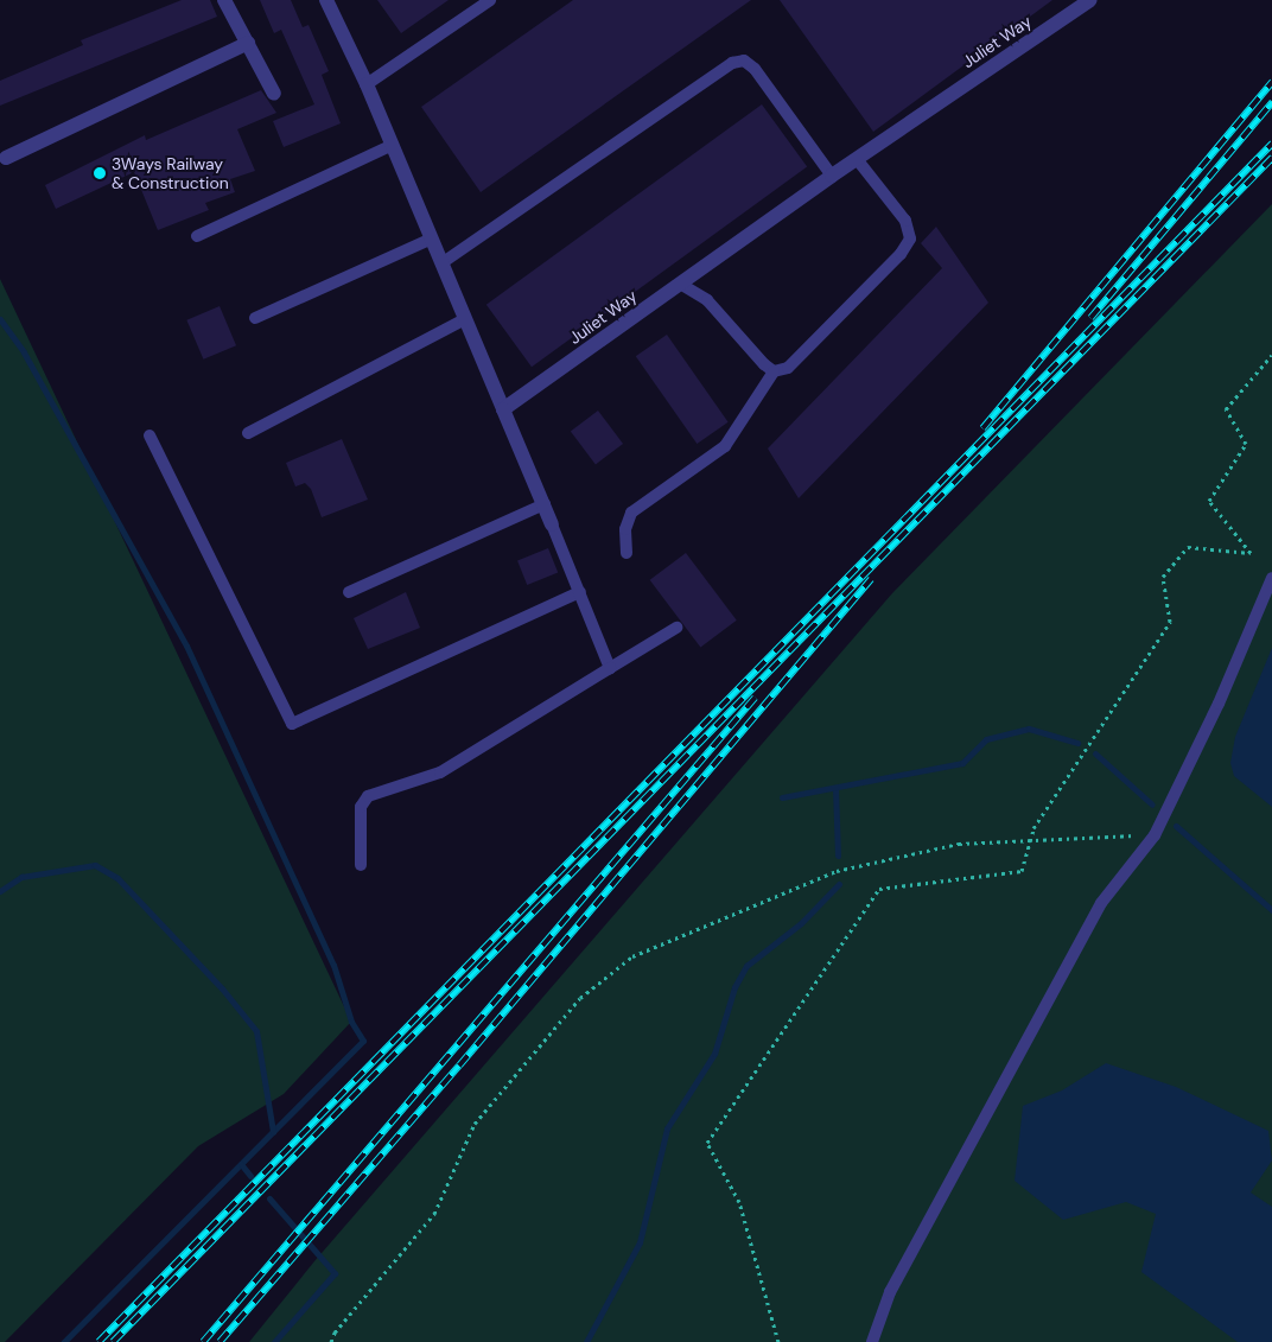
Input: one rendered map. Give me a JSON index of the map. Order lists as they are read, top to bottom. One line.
{"streets":{"street":["Juliet Way"]},"places":["3Ways Railway & Construction"]}
